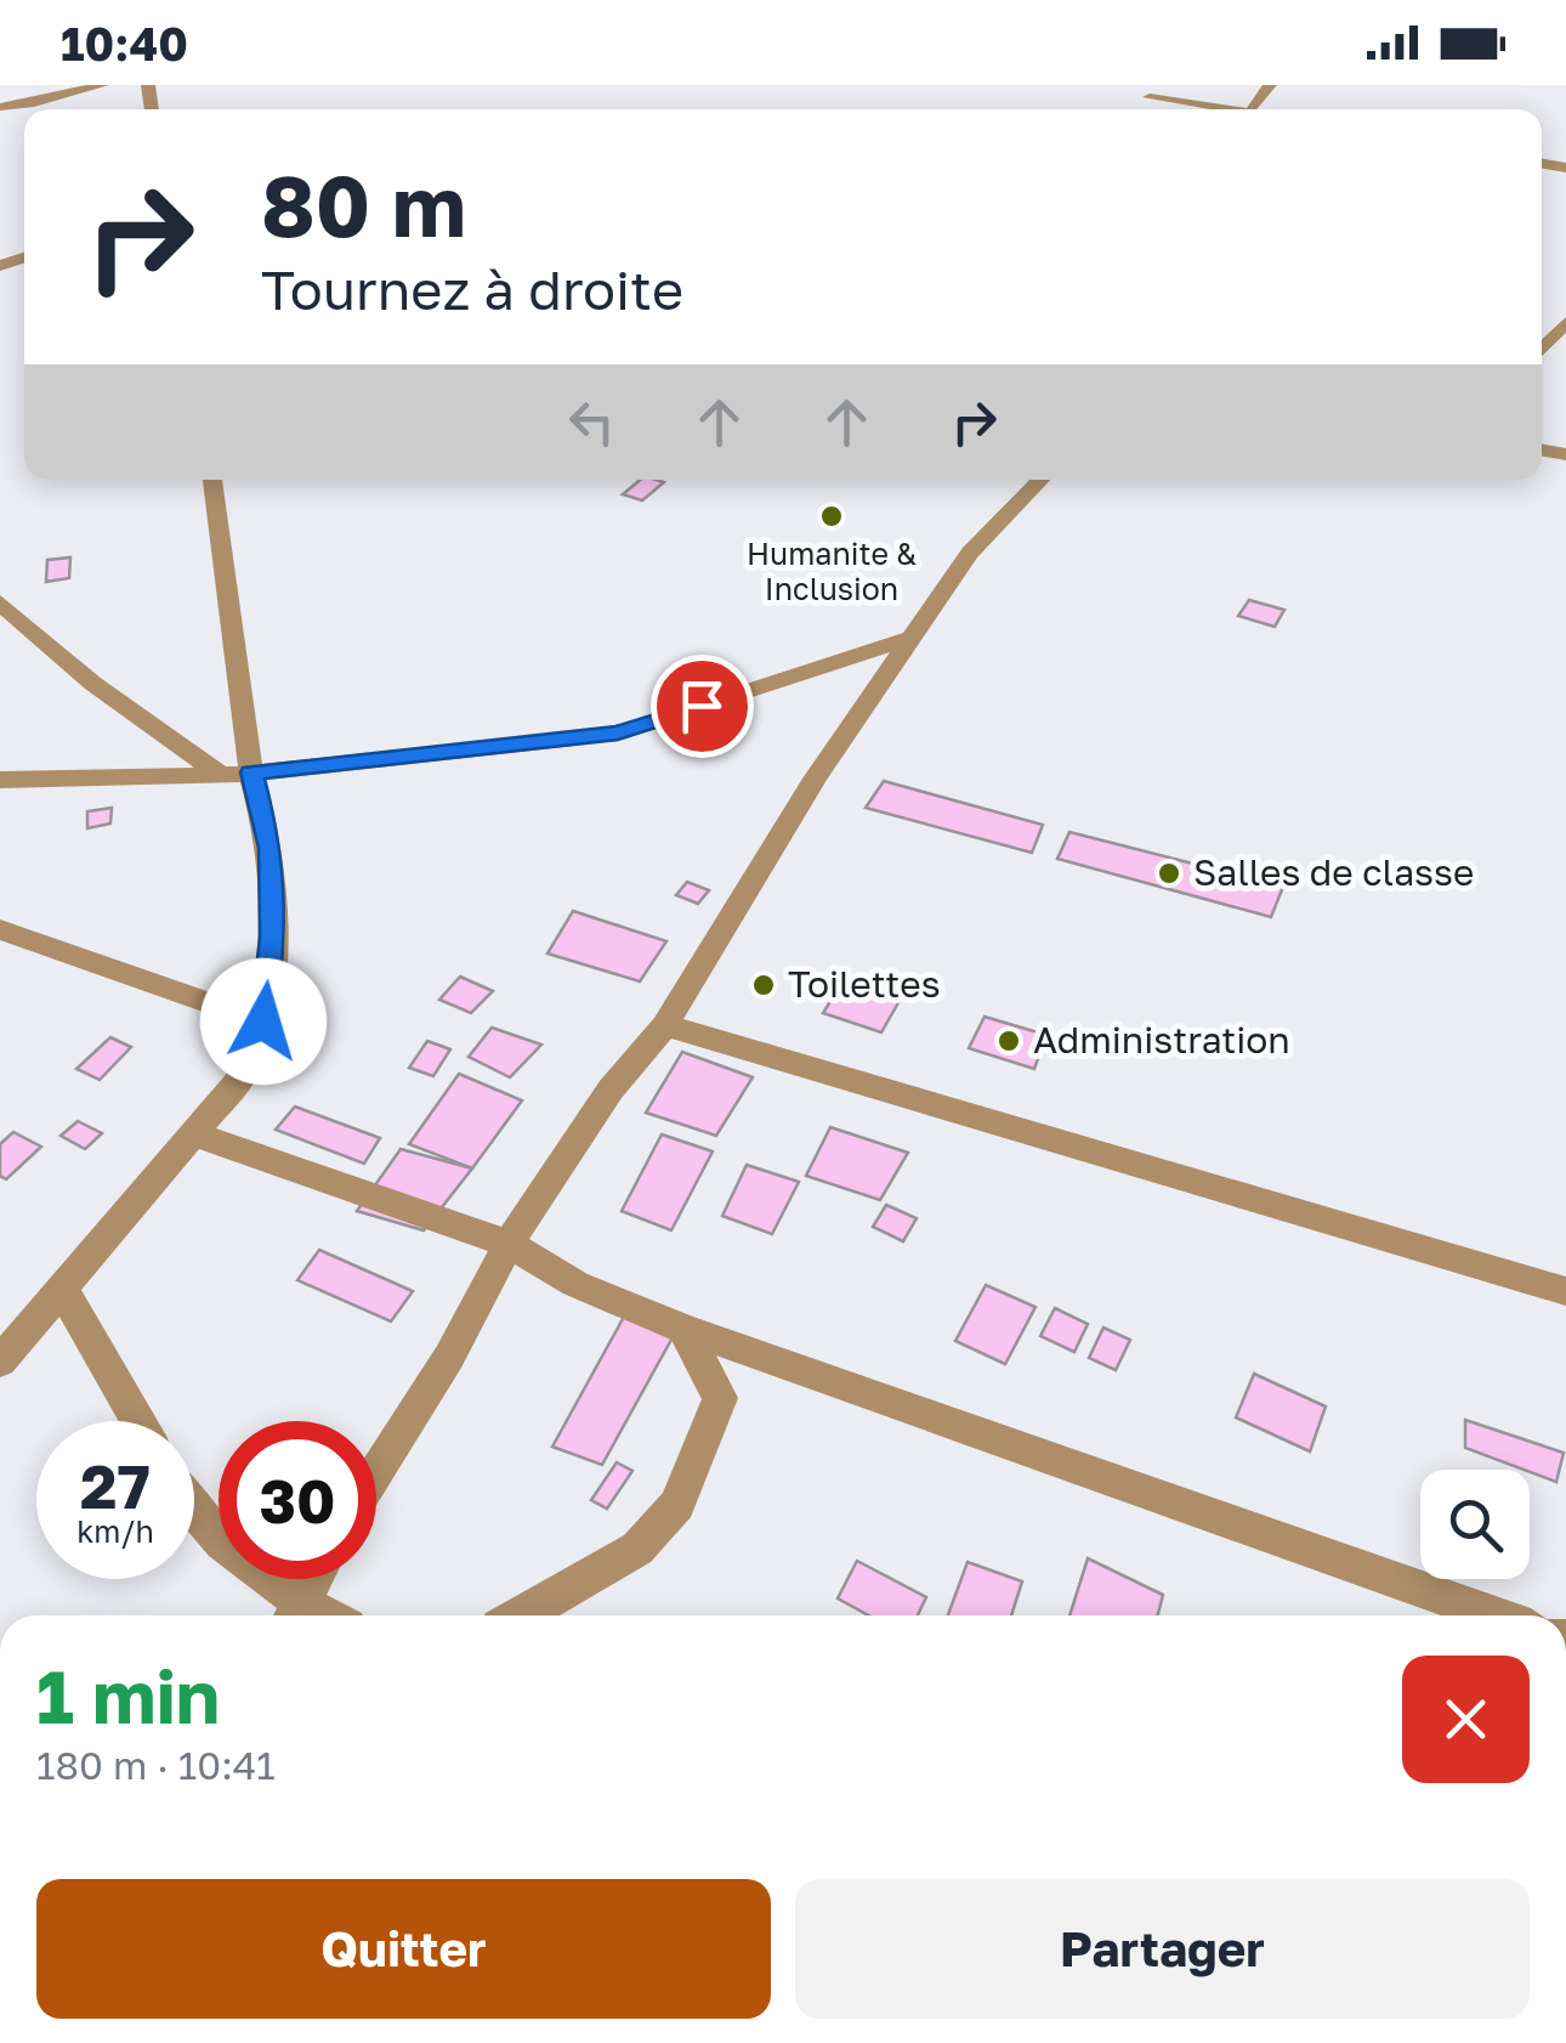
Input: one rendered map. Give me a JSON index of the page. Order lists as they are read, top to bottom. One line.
{"places":["Humanite & Inclusion","Salles de classe","Toilettes","Administration"],"page":{"status":"10:40","turn":["80 m","Tournez à droite"],"speed":"27 km/h","limit":"30","heading":["1 min","180 m · 10:41"],"buttons":["Quitter","Partager"]}}
